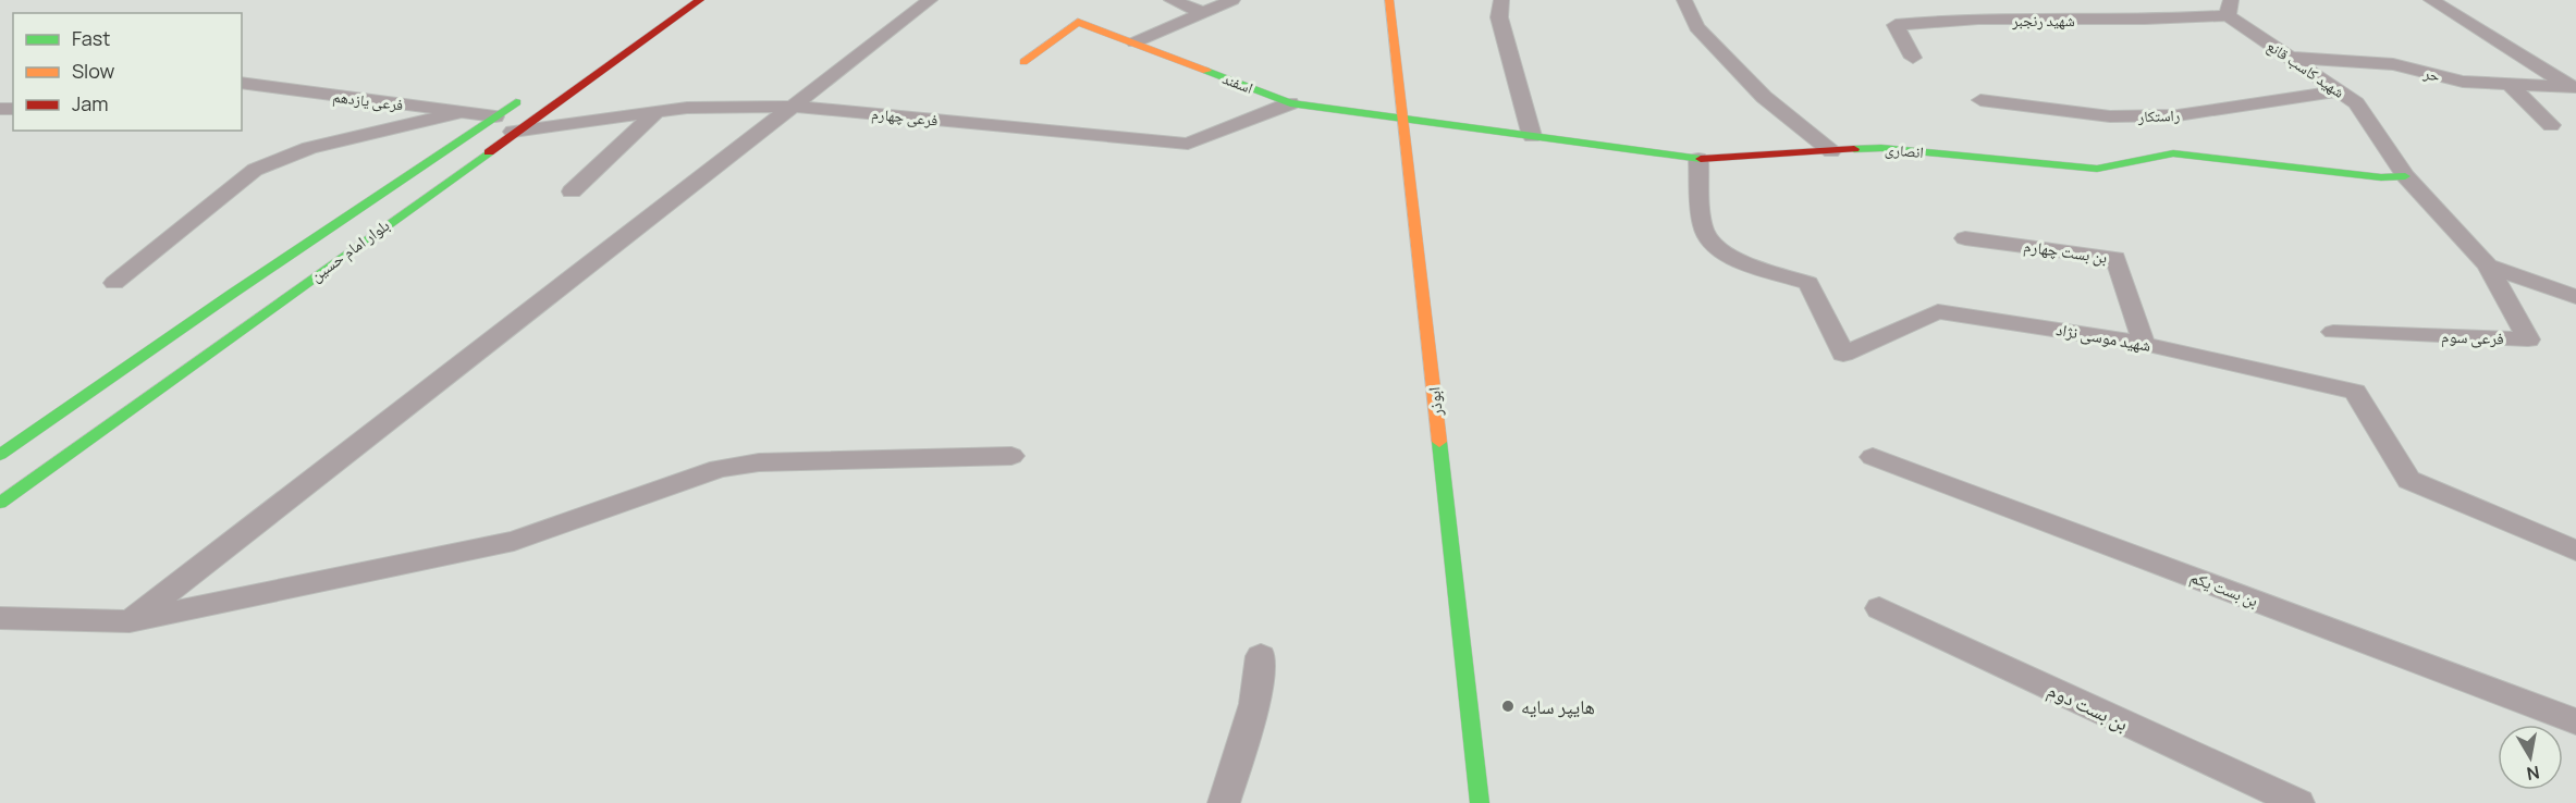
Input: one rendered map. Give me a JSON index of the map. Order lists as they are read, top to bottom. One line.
{"streets":{"street":["شهید رنجبر","شهید کاسب قانع","حر","اسفند","فرعی یازدهم","راستکار","فرعی چهارم","انصاری","بلوار امام حسین","بن بست چهارم","شهید موسی نژاد","فرعی سوم","ابوذر","بن بست یکم","بن بست دوم"]},"crossings":[["شهید رنجبر","شهید کاسب قانع"],["شهید کاسب قانع","حر"],["شهید کاسب قانع","راستکار"],["شهید کاسب قانع","انصاری"],["شهید کاسب قانع","فرعی سوم"],["اسفند","فرعی چهارم"],["اسفند","انصاری"],["اسفند","ابوذر"],["فرعی یازدهم","بلوار امام حسین"],["فرعی چهارم","بلوار امام حسین"],["انصاری","شهید موسی نژاد"],["انصاری","ابوذر"],["بن بست چهارم","شهید موسی نژاد"]],"places":["هایپر‌ سایه"],"legend":["Fast","Slow","Jam"],"north":"bottom"}
